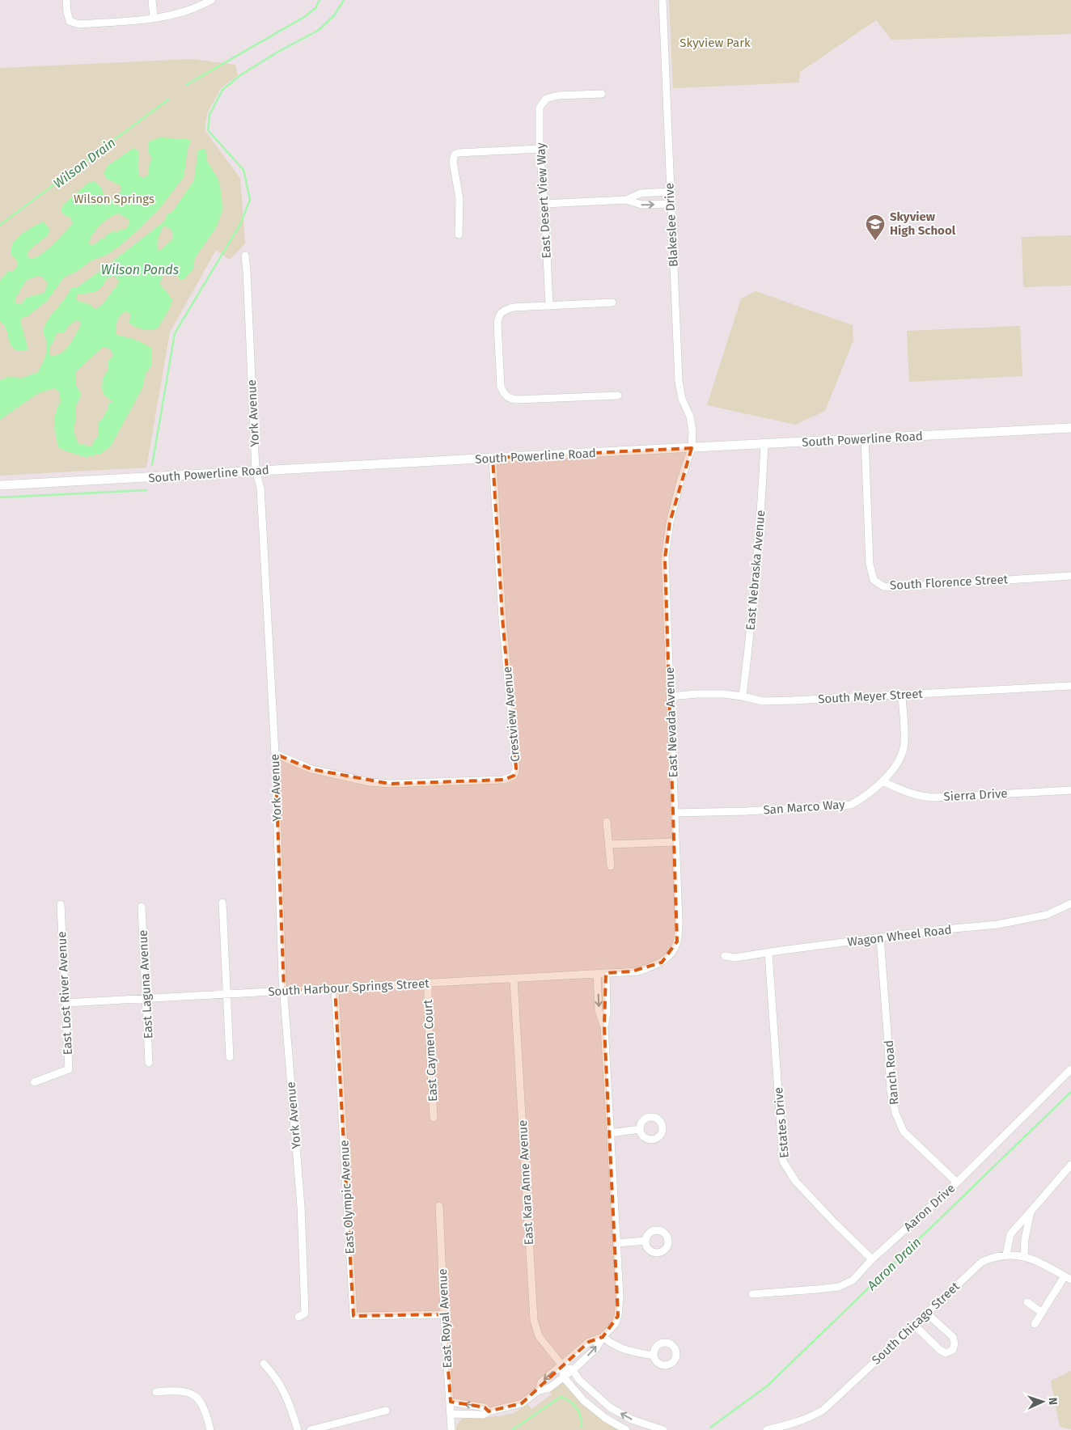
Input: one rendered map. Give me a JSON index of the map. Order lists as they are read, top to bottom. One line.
{"streets":{"street":["East Desert View Way","Blakeslee Drive","York Avenue","South Powerline Road","East Nebraska Avenue","South Florence Street","South Meyer Street","Crestview Avenue","East Nevada Avenue","Sierra Drive","San Marco Way","Wagon Wheel Road","East Laguna Avenue","South Harbour Springs Street","East Lost River Avenue","East Caymen Court","Ranch Road","Estates Drive","East Kara Anne Avenue","East Olympic Avenue","Aaron Drive","East Royal Avenue","South Chicago Street"]},"crossings":[["Blakeslee Drive","South Powerline Road"],["Blakeslee Drive","East Nevada Avenue"],["York Avenue","South Powerline Road"],["York Avenue","Crestview Avenue"],["York Avenue","South Harbour Springs Street"],["South Powerline Road","East Nebraska Avenue"],["South Powerline Road","South Florence Street"],["South Powerline Road","Crestview Avenue"],["South Powerline Road","East Nevada Avenue"],["East Nebraska Avenue","South Meyer Street"],["South Meyer Street","East Nevada Avenue"],["South Meyer Street","San Marco Way"],["East Nevada Avenue","San Marco Way"],["East Nevada Avenue","South Harbour Springs Street"],["Sierra Drive","San Marco Way"],["Wagon Wheel Road","Ranch Road"],["Wagon Wheel Road","Estates Drive"],["East Laguna Avenue","South Harbour Springs Street"],["South Harbour Springs Street","East Lost River Avenue"],["South Harbour Springs Street","East Caymen Court"],["South Harbour Springs Street","East Kara Anne Avenue"],["South Harbour Springs Street","East Olympic Avenue"],["Ranch Road","Aaron Drive"],["Estates Drive","Aaron Drive"],["East Olympic Avenue","East Royal Avenue"]],"water":["Wilson Drain","Wilson Ponds","Aaron Drain"],"parks":["Skyview Park","Wilson Springs"],"places":{"school or university":["Skyview High School"]},"north":"right"}
